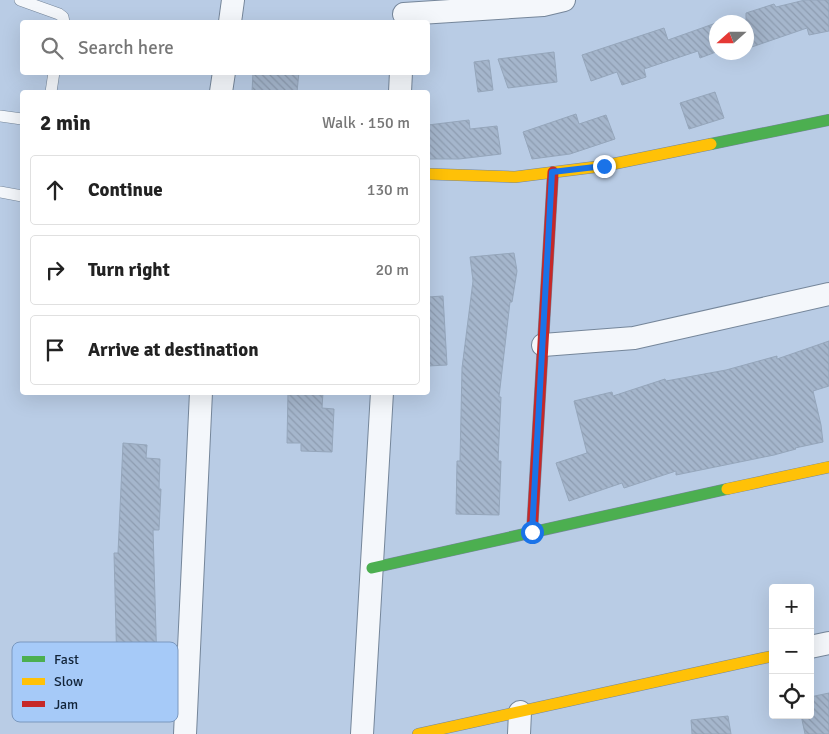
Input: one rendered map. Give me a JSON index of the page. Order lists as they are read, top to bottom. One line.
{"legend":["Fast","Slow","Jam"],"north":"left","page":{"search":"Search here","heading":["2 min","Walk · 150 m"],"list":[["Continue","130 m"],["Turn right","20 m"],"Arrive at destination"],"map_buttons":["+","−"]}}
